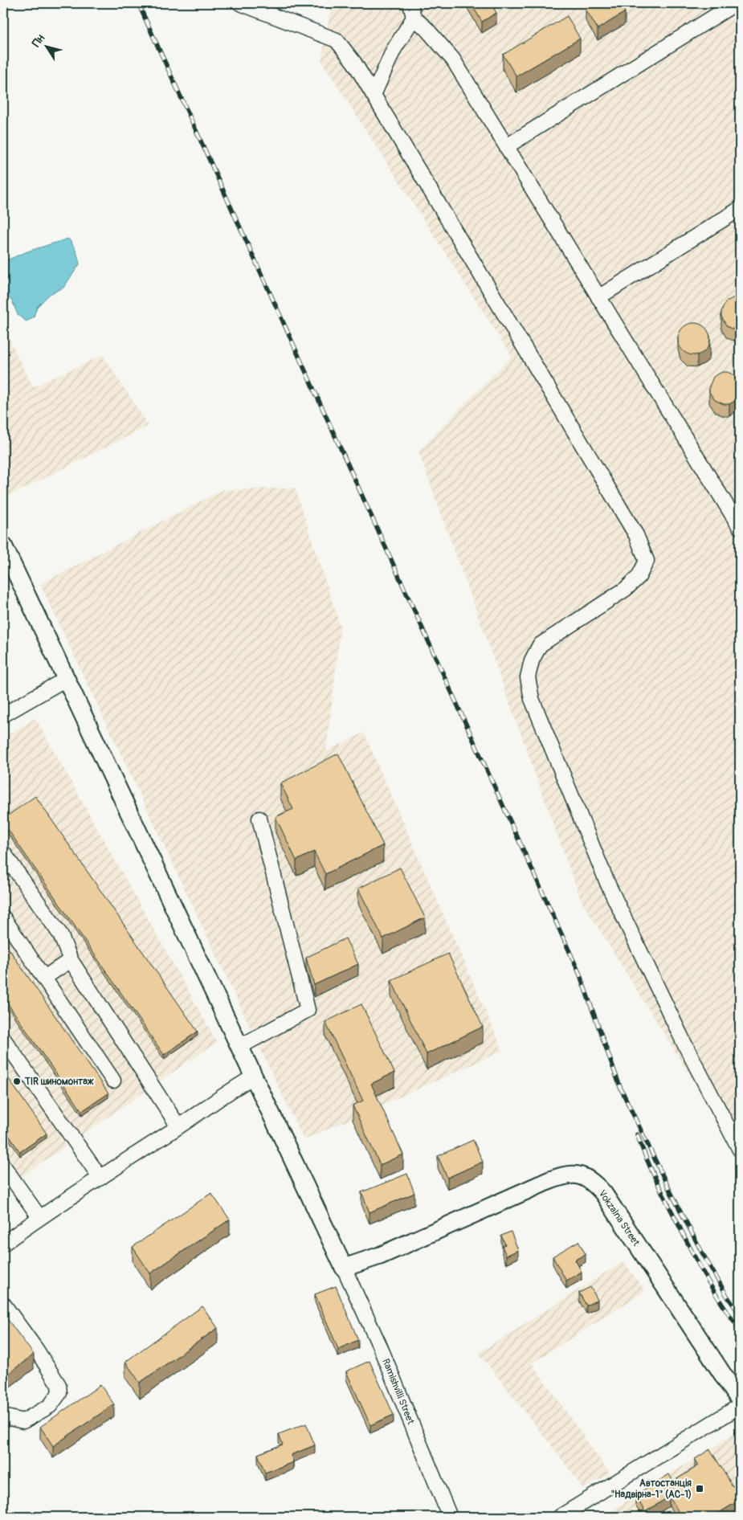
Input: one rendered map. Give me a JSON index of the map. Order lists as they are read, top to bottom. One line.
{"streets":{"main road":["Vokzalna Street"],"street":["Ramishvilli Street"]},"crossings":[["Vokzalna Street","Ramishvilli Street"]],"places":{"other":["TIR шиномонтаж"],"transit":["Автостанція \"Надвірна-1\" (АС-1)"]},"north":"top left"}
